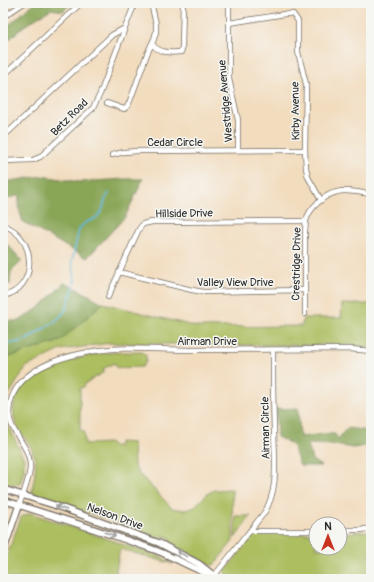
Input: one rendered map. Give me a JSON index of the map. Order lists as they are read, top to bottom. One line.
{"streets":{"street":["Westridge Avenue","Kirby Avenue","Betz Road","Cedar Circle","Hillside Drive","Crestridge Drive","Valley View Drive","Airman Drive","Airman Circle","Nelson Drive"]},"crossings":[["Westridge Avenue","Kirby Avenue"],["Westridge Avenue","Cedar Circle"],["Kirby Avenue","Cedar Circle"],["Kirby Avenue","Crestridge Drive"],["Hillside Drive","Crestridge Drive"],["Hillside Drive","Valley View Drive"],["Crestridge Drive","Valley View Drive"],["Airman Drive","Airman Circle"],["Airman Drive","Nelson Drive"]],"north":"top"}
